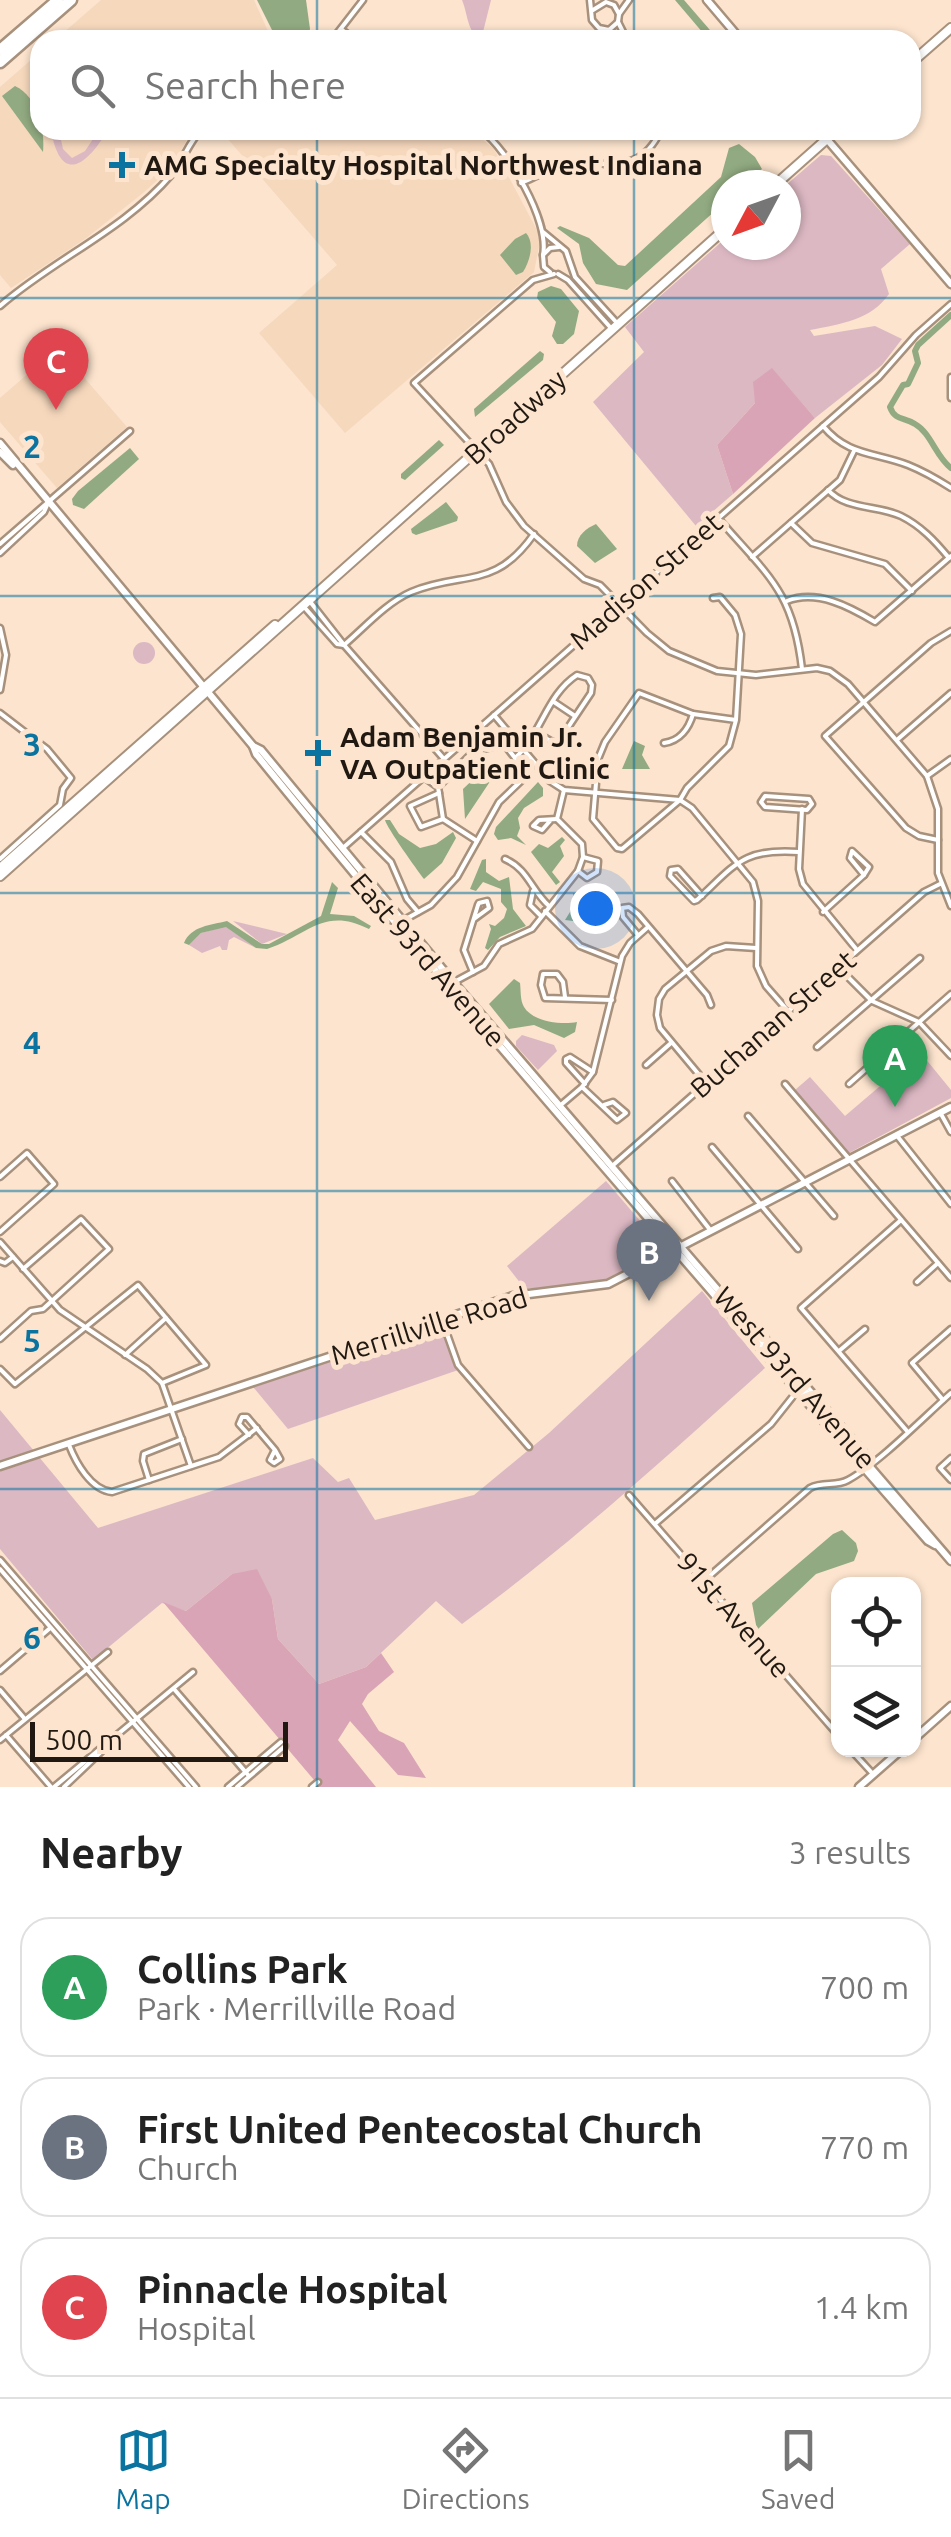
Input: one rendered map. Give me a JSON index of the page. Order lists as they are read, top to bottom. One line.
{"streets":{"main road":["Broadway"],"street":["Madison Street","East 93rd Avenue","Buchanan Street","Merrillville Road","West 93rd Avenue","91st Avenue"]},"crossings":[["Broadway","East 93rd Avenue"],["Madison Street","East 93rd Avenue"],["East 93rd Avenue","Buchanan Street"],["East 93rd Avenue","West 93rd Avenue"],["Buchanan Street","West 93rd Avenue"],["Merrillville Road","West 93rd Avenue"]],"places":{"health":["AMG Specialty Hospital Northwest Indiana","Adam Benjamin Jr. VA Outpatient Clinic"]},"scale_bar":"500 m","north":"bottom left","page":{"search":"Search here","pins":["C","A","B"],"scale":"500 m","heading":["Nearby","3 results"],"list":[{"mark":"A","name":"Collins Park","note":"Park · Merrillville Road","value":"700 m"},{"mark":"B","name":"First United Pentecostal Church","note":"Church","value":"770 m"},{"mark":"C","name":"Pinnacle Hospital","note":"Hospital","value":"1.4 km"}],"nav":["Map","Directions","Saved"]},"grid":{"rows":["2","3","4","5","6"]}}
